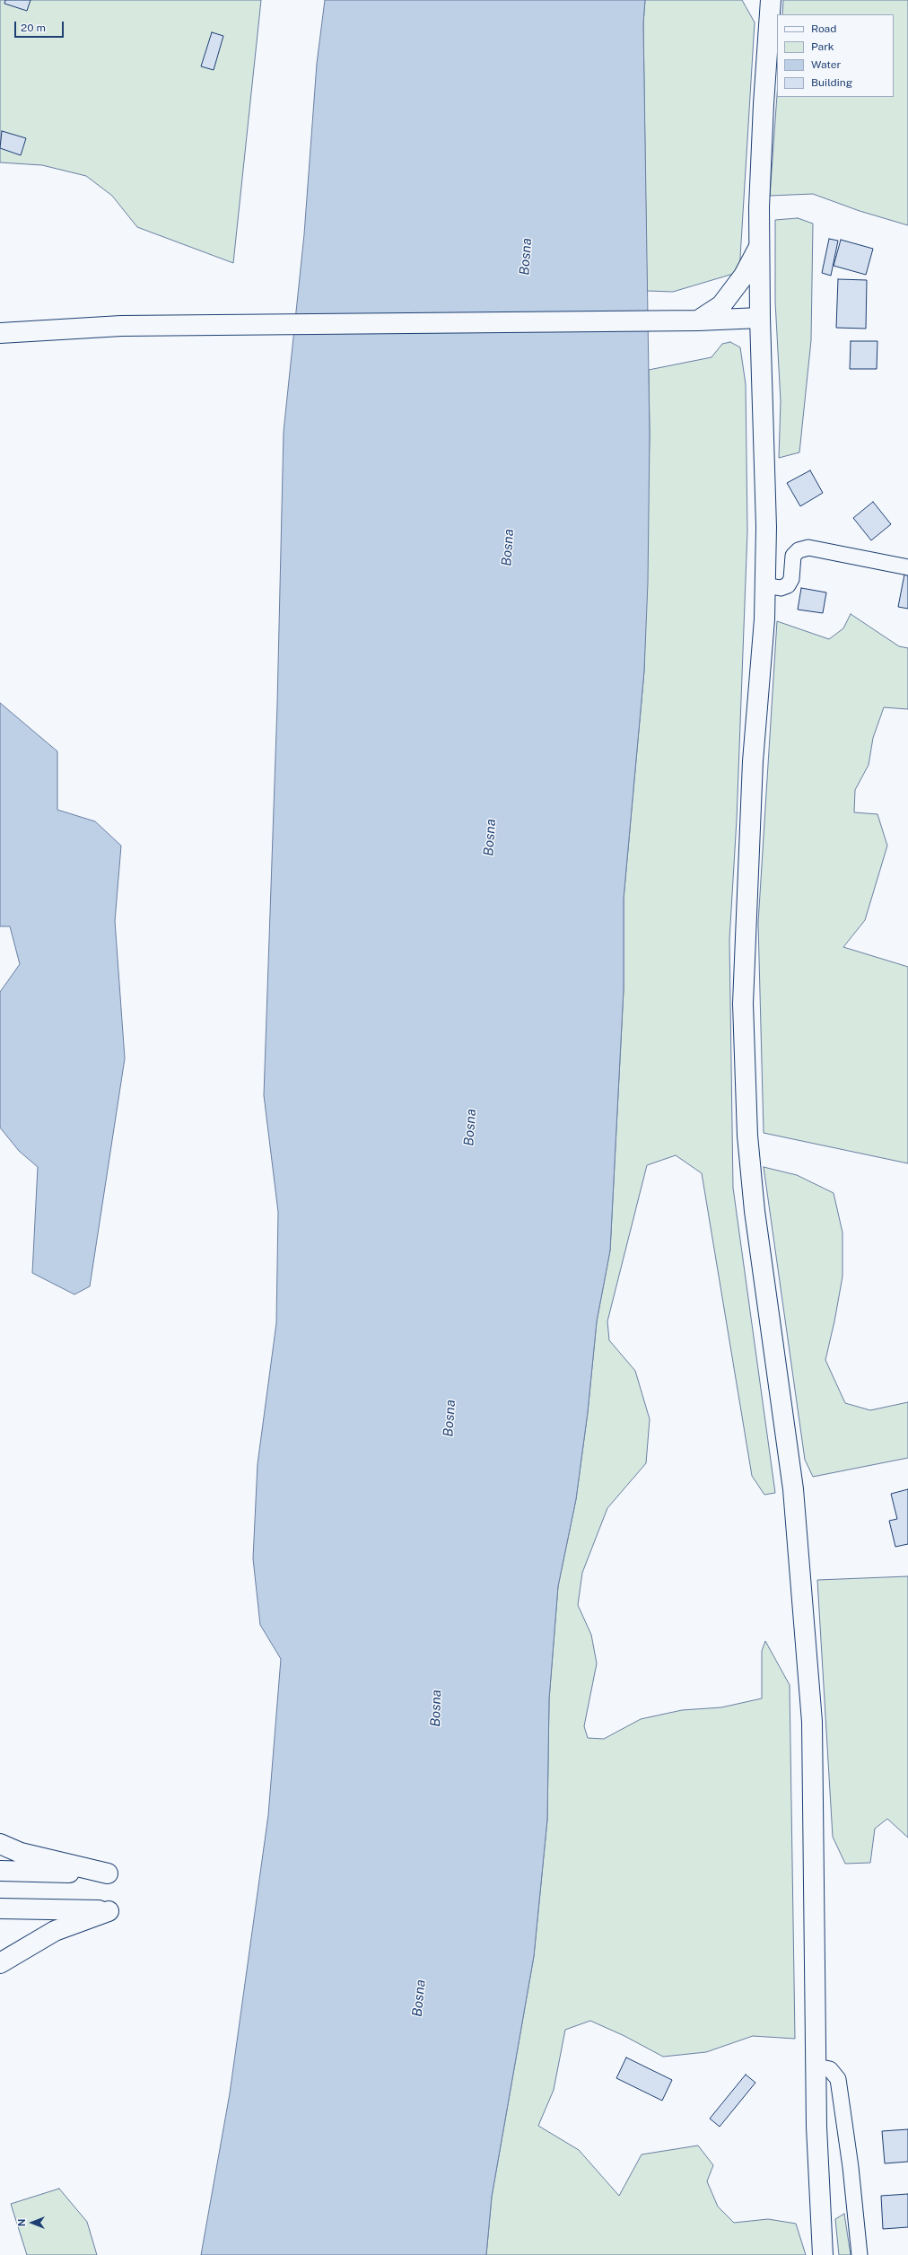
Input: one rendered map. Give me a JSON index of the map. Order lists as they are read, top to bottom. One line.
{"water":["Bosna"],"legend":["Road","Park","Water","Building"],"scale_bar":"20 m","north":"left"}
